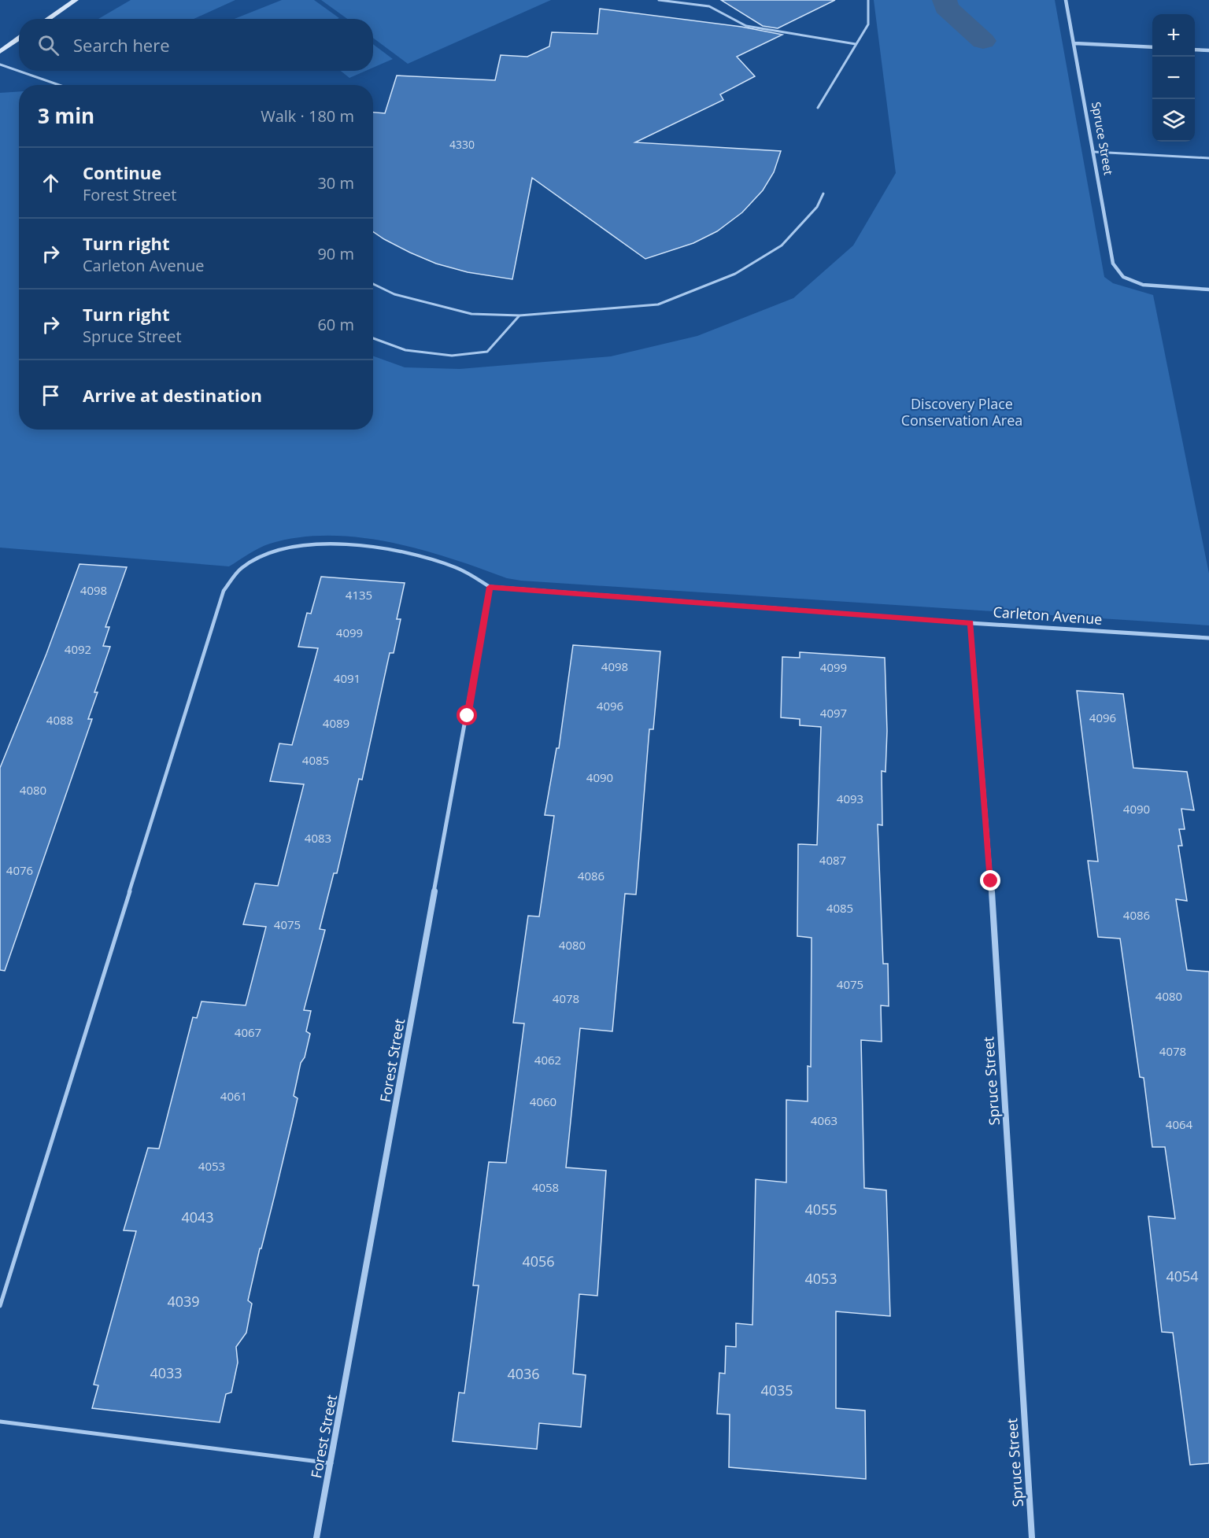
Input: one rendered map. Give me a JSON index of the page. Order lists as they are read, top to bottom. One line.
{"streets":{"street":["Spruce Street","Carleton Avenue","Forest Street"]},"crossings":[["Spruce Street","Carleton Avenue"],["Carleton Avenue","Forest Street"]],"parks":["Discovery Place Conservation Area"],"house_numbers":["4330","4098","4135","4099","4092","4098","4099","4091","4096","4097","4096","4088","4089","4085","4090","4080","4093","4090","4083","4087","4076","4086","4085","4086","4075","4080","4075","4080","4078","4067","4078","4062","4061","4060","4063","4064","4053","4058","4055","4043","4056","4054","4053","4039","4033","4036","4035"],"page":{"map_buttons":["+","−"],"search":"Search here","heading":["3 min","Walk · 180 m"],"list":[["Continue","Forest Street","30 m"],["Turn right","Carleton Avenue","90 m"],["Turn right","Spruce Street","60 m"],"Arrive at destination"]}}
